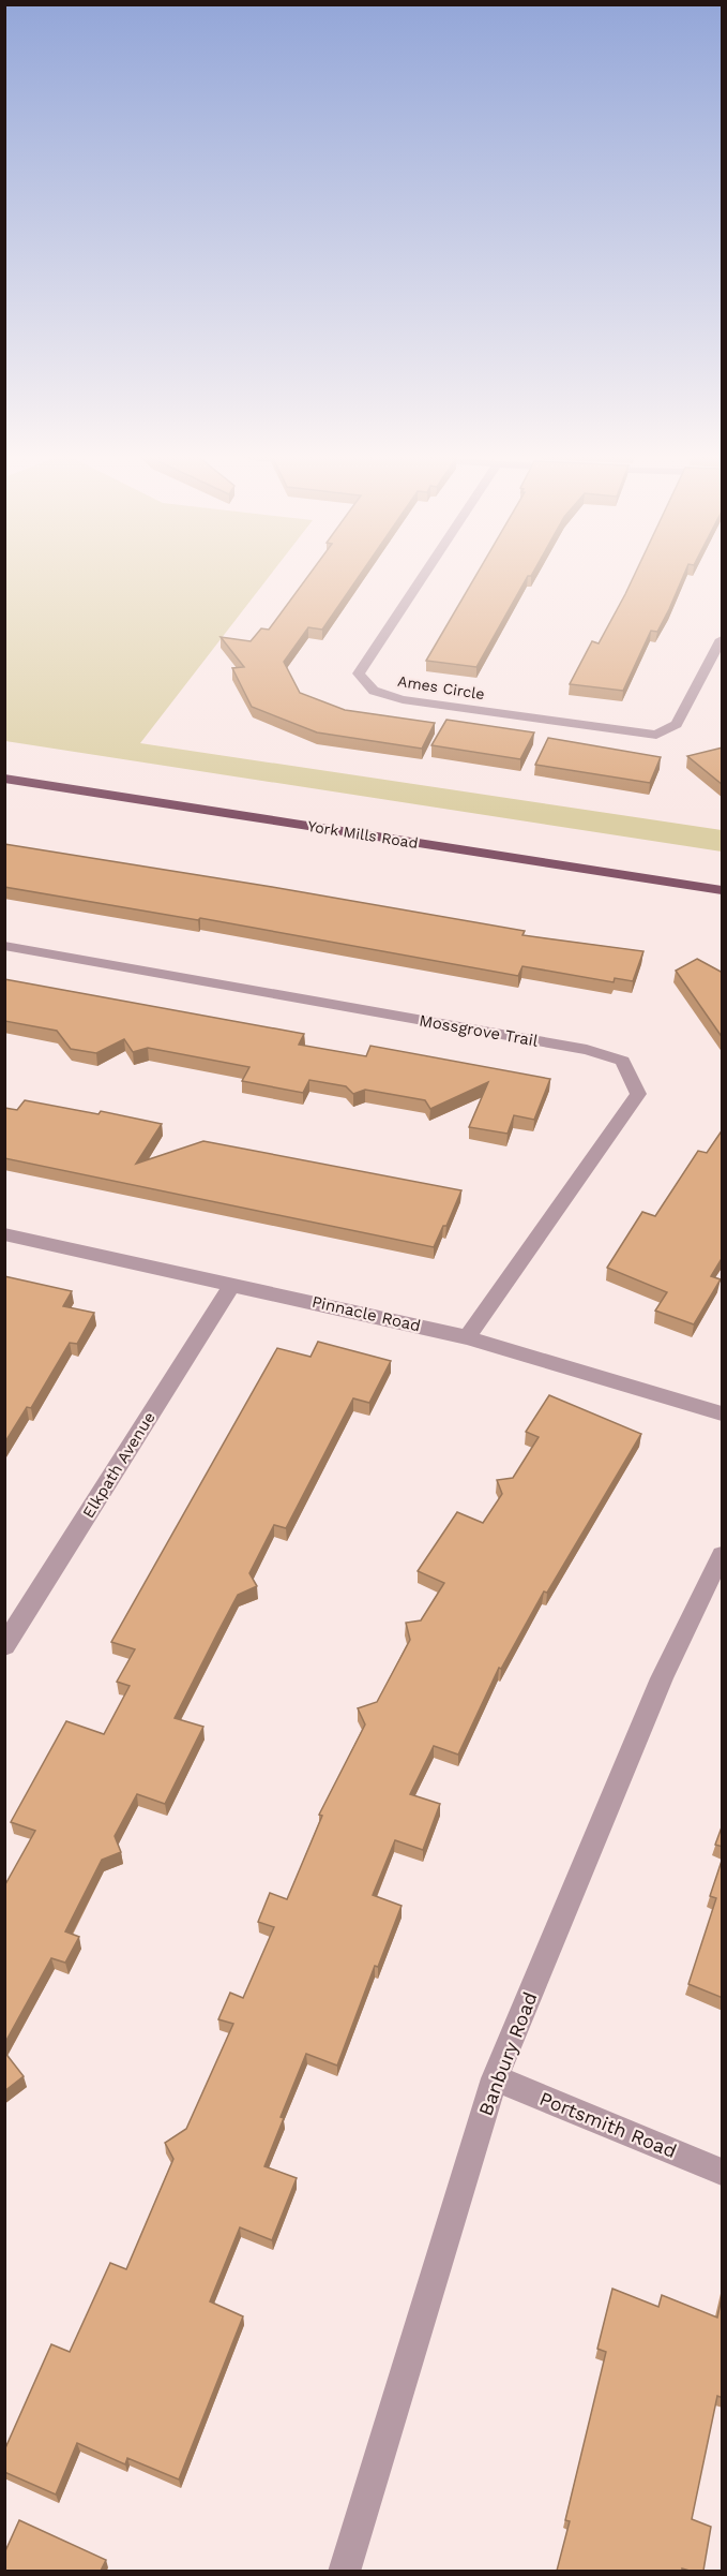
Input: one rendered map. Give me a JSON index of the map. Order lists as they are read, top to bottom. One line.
{"streets":{"main road":["York Mills Road"],"street":["Ames Circle","Mossgrove Trail","Pinnacle Road","Elkpath Avenue","Banbury Road","Portsmith Road"]},"crossings":[["Mossgrove Trail","Pinnacle Road"],["Pinnacle Road","Elkpath Avenue"],["Banbury Road","Portsmith Road"]]}
